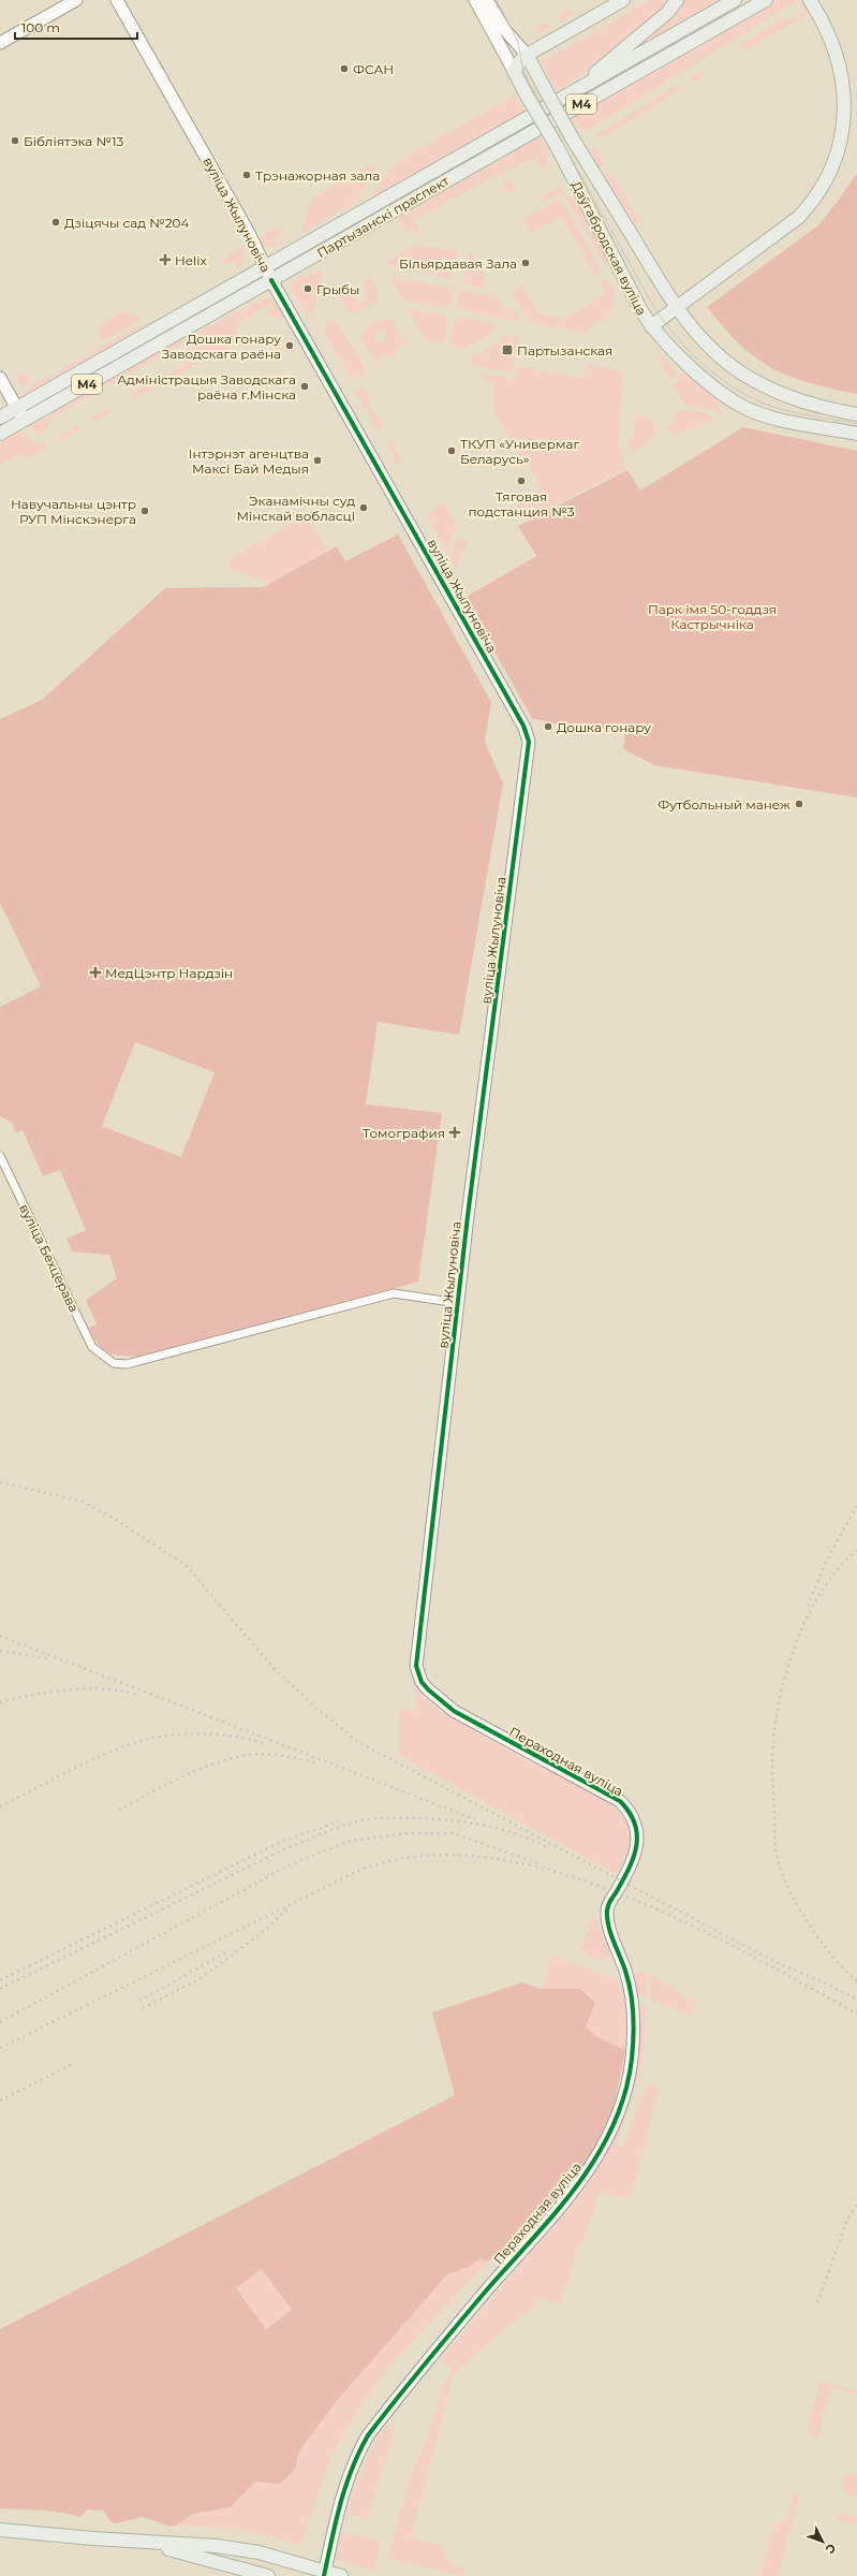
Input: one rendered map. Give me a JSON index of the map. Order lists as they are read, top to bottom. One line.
{"streets":{"main road":["М4","Партызанскі праспект","Даўгабродская вуліца"],"street":["вуліца Жылуновіча","вуліца Бехцерава","Пераходная вуліца"]},"crossings":[["вуліца Жылуновіча","Партызанскі праспект"],["вуліца Жылуновіча","вуліца Бехцерава"],["вуліца Жылуновіча","Пераходная вуліца"]],"parks":["Парк імя 50-годдзя Кастрычніка"],"places":{"other":["ФСАН","Бібліятэка №13","Трэнажорная зала","Дзіцячы сад №204","Більярдавая Зала","Грыбы","Дошка гонару Заводскага раёна","Адміністрацыя Заводскага раёна г.Мінска","ТКУП «Универмаг Беларусь»","Інтэрнэт агенцтва Максі Бай Медыя","Тяговая подстанция №3","Эканамічны суд Мінскай вобласці","Навучальны цэнтр РУП Мінскэнерга","Дошка гонару","Футбольный манеж"],"health":["Helix","МедЦэнтр Нардзін","Томография"],"transit":["Партызанская"]},"scale_bar":"100 m","north":"bottom right"}
